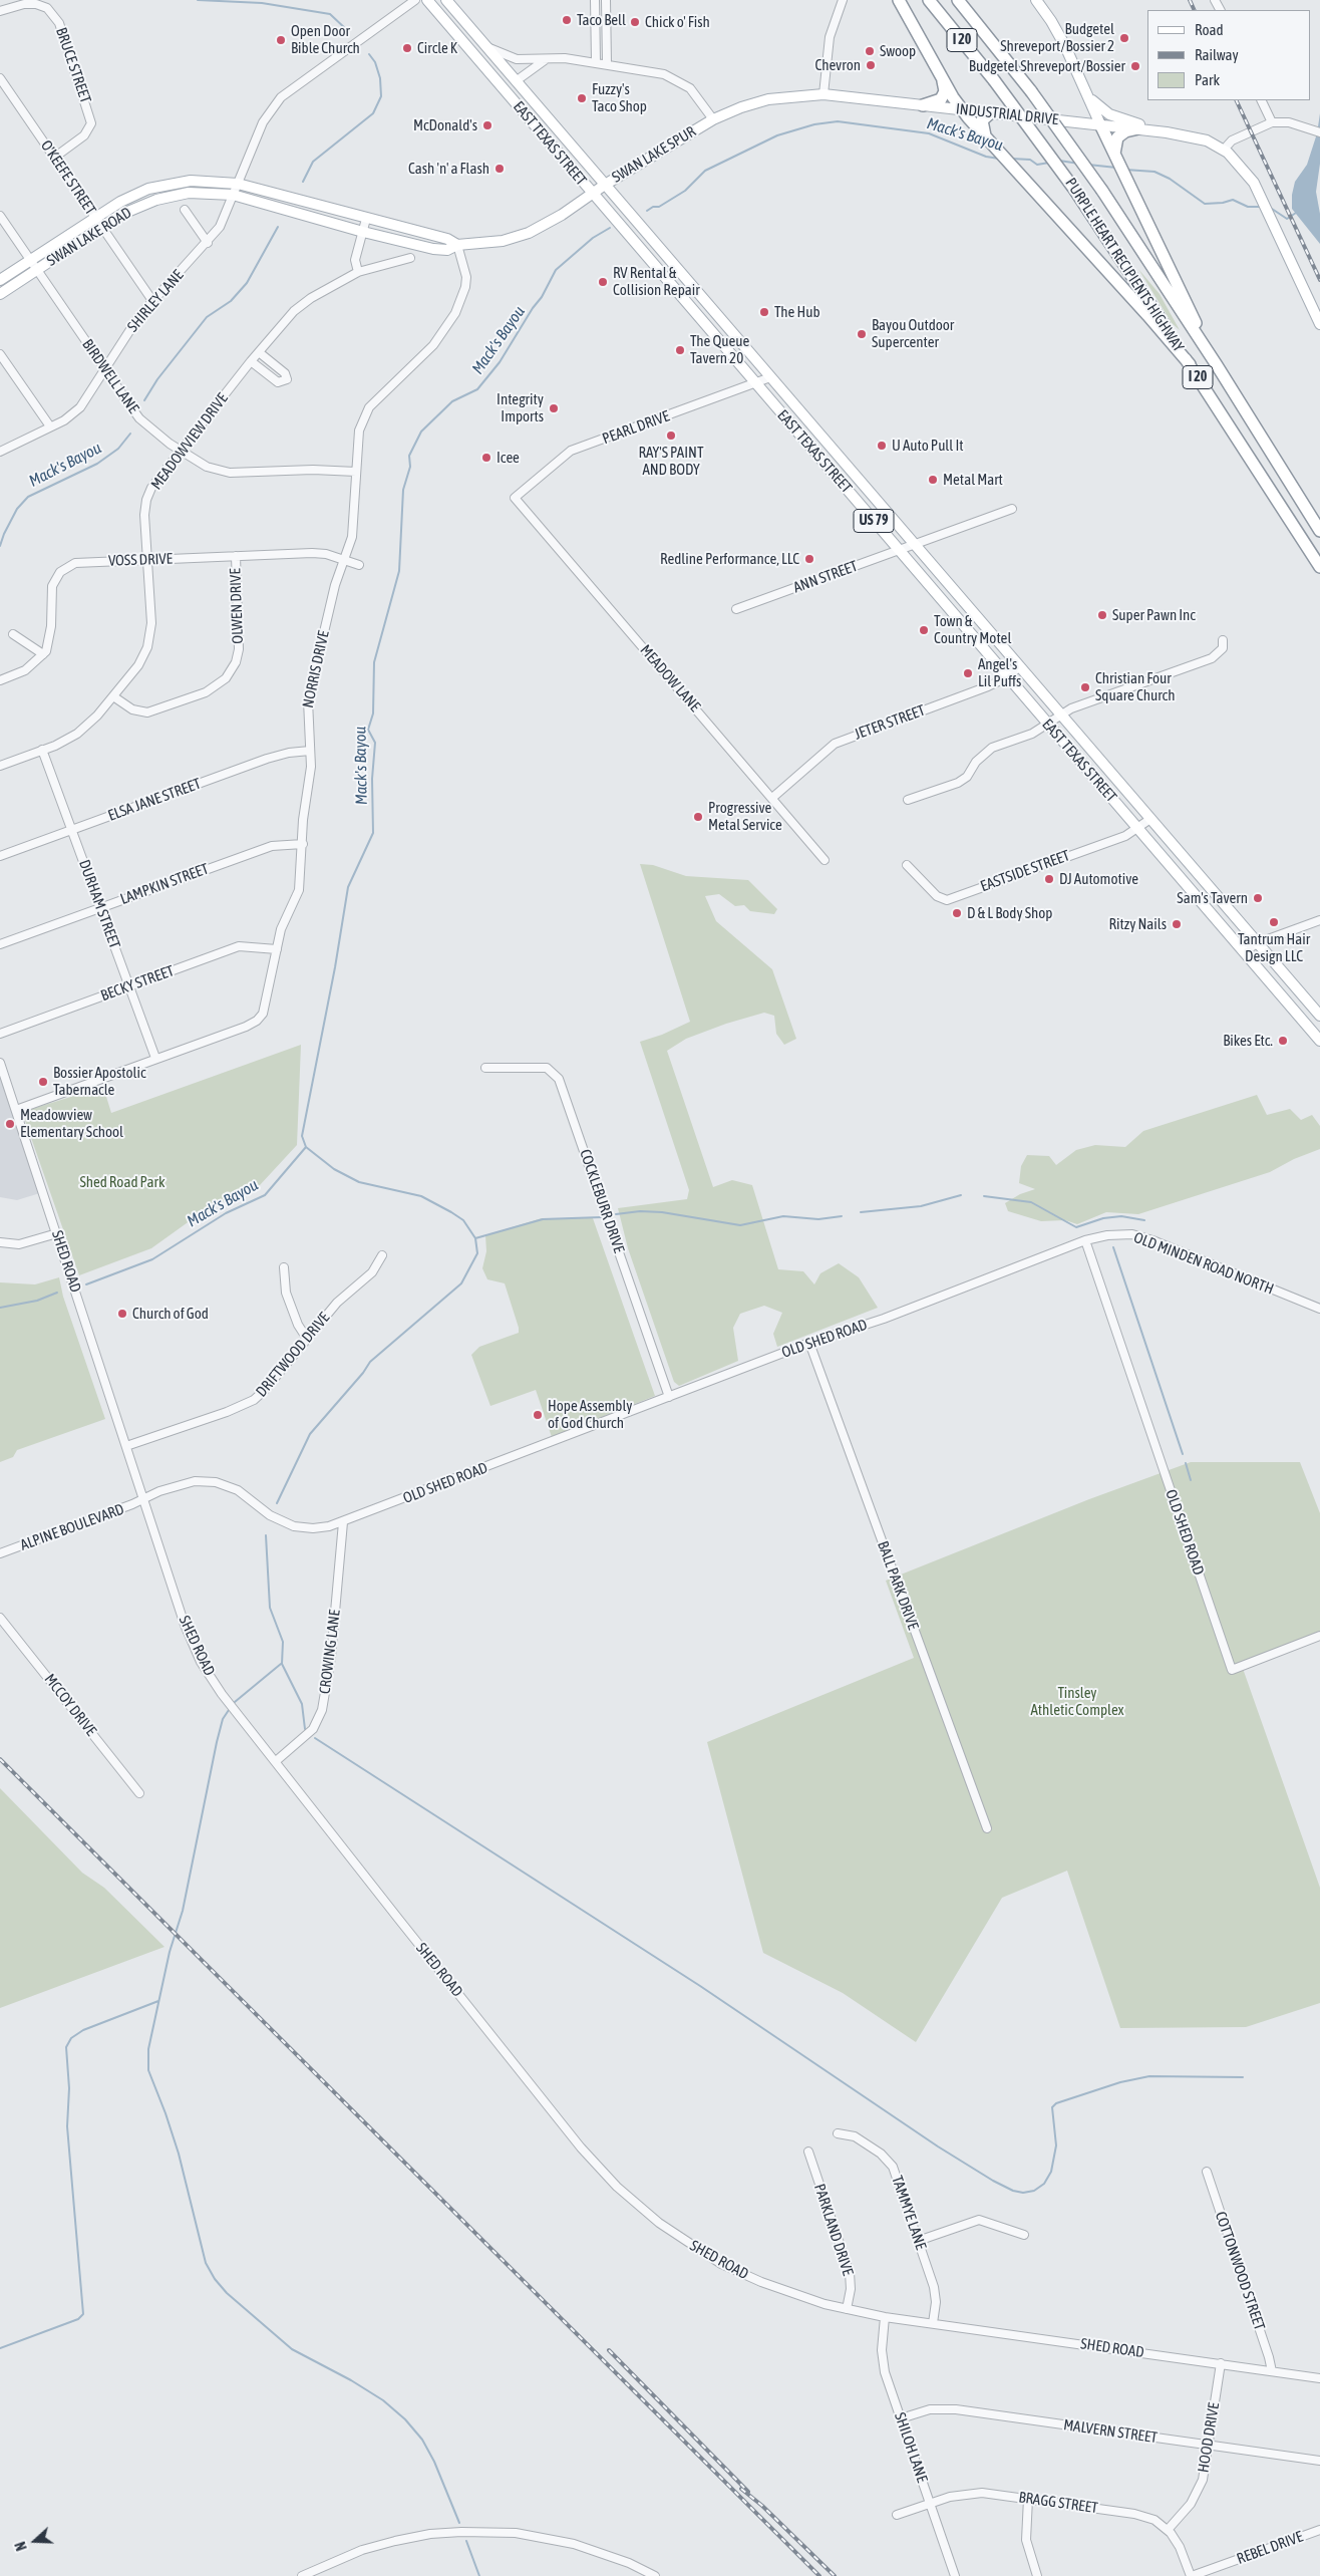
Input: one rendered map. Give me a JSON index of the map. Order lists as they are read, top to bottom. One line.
{"streets":{"highway":["I 20","PURPLE HEART RECIPIENTS HIGHWAY"],"main road":["INDUSTRIAL DRIVE","EAST TEXAS STREET","SWAN LAKE SPUR","SWAN LAKE ROAD","US 79"],"street":["BRUCE STREET","O'KEEFE STREET","SHIRLEY LANE","BIRDWELL LANE","PEARL DRIVE","MEADOWVIEW DRIVE","VOSS DRIVE","ANN STREET","OLWEN DRIVE","NORRIS DRIVE","MEADOW LANE","JETER STREET","ELSA JANE STREET","EASTSIDE STREET","LAMPKIN STREET","DURHAM STREET","BECKY STREET","COCKLEBURR DRIVE","SHED ROAD","OLD MINDEN ROAD NORTH","OLD SHED ROAD","DRIFTWOOD DRIVE","ALPINE BOULEVARD","BALL PARK DRIVE","CROWING LANE","MCCOY DRIVE","TAMMYE LANE","PARKLAND DRIVE","COTTONWOOD STREET","MALVERN STREET","HOOD DRIVE","SHILOH LANE","BRAGG STREET","REBEL DRIVE"]},"crossings":[["BRUCE STREET","O'KEEFE STREET"],["INDUSTRIAL DRIVE","SWAN LAKE SPUR"],["EAST TEXAS STREET","SWAN LAKE SPUR"],["EAST TEXAS STREET","PEARL DRIVE"],["EAST TEXAS STREET","ANN STREET"],["EAST TEXAS STREET","JETER STREET"],["EAST TEXAS STREET","EASTSIDE STREET"],["SWAN LAKE SPUR","SWAN LAKE ROAD"],["SWAN LAKE SPUR","SHIRLEY LANE"],["SWAN LAKE SPUR","NORRIS DRIVE"],["O'KEEFE STREET","SWAN LAKE ROAD"],["O'KEEFE STREET","SHIRLEY LANE"],["SWAN LAKE ROAD","SHIRLEY LANE"],["SWAN LAKE ROAD","BIRDWELL LANE"],["SHIRLEY LANE","BIRDWELL LANE"],["BIRDWELL LANE","MEADOWVIEW DRIVE"],["BIRDWELL LANE","NORRIS DRIVE"],["PEARL DRIVE","MEADOW LANE"],["MEADOWVIEW DRIVE","VOSS DRIVE"],["MEADOWVIEW DRIVE","OLWEN DRIVE"],["MEADOWVIEW DRIVE","DURHAM STREET"],["VOSS DRIVE","OLWEN DRIVE"],["VOSS DRIVE","NORRIS DRIVE"],["NORRIS DRIVE","ELSA JANE STREET"],["NORRIS DRIVE","LAMPKIN STREET"],["NORRIS DRIVE","DURHAM STREET"],["NORRIS DRIVE","BECKY STREET"],["NORRIS DRIVE","SHED ROAD"],["MEADOW LANE","JETER STREET"],["ELSA JANE STREET","DURHAM STREET"],["LAMPKIN STREET","DURHAM STREET"],["DURHAM STREET","BECKY STREET"],["COCKLEBURR DRIVE","OLD SHED ROAD"],["SHED ROAD","OLD SHED ROAD"],["SHED ROAD","DRIFTWOOD DRIVE"],["SHED ROAD","ALPINE BOULEVARD"],["SHED ROAD","CROWING LANE"],["SHED ROAD","TAMMYE LANE"],["SHED ROAD","PARKLAND DRIVE"],["SHED ROAD","COTTONWOOD STREET"],["SHED ROAD","HOOD DRIVE"],["SHED ROAD","SHILOH LANE"],["OLD MINDEN ROAD NORTH","OLD SHED ROAD"],["OLD SHED ROAD","ALPINE BOULEVARD"],["OLD SHED ROAD","BALL PARK DRIVE"],["OLD SHED ROAD","CROWING LANE"],["MALVERN STREET","HOOD DRIVE"],["MALVERN STREET","SHILOH LANE"],["HOOD DRIVE","BRAGG STREET"],["SHILOH LANE","BRAGG STREET"],["BRAGG STREET","REBEL DRIVE"]],"water":["Mack's Bayou"],"parks":["Shed Road Park","Tinsley Athletic Complex"],"places":["Taco Bell","Chick o' Fish","Budgetel Shreveport/Bossier 2","Open Door Bible Church","Circle K","Swoop","Chevron","Budgetel Shreveport/Bossier","Fuzzy's Taco Shop","McDonald's","Cash 'n' a Flash","RV Rental & Collision Repair","The Hub","Bayou Outdoor Supercenter","The Queue Tavern 20","Integrity Imports","RAY'S PAINT AND BODY","U Auto Pull It","Icee","Metal Mart","Redline Performance, LLC","Super Pawn Inc","Town & Country Motel","Angel's Lil Puffs","Christian Four Square Church","Progressive Metal Service","DJ Automotive","Sam's Tavern","D & L Body Shop","Tantrum Hair Design LLC","Ritzy Nails","Bikes Etc.","Bossier Apostolic Tabernacle","Meadowview Elementary School","Church of God","Hope Assembly of God Church"],"legend":["Road","Railway","Park"],"north":"left"}
